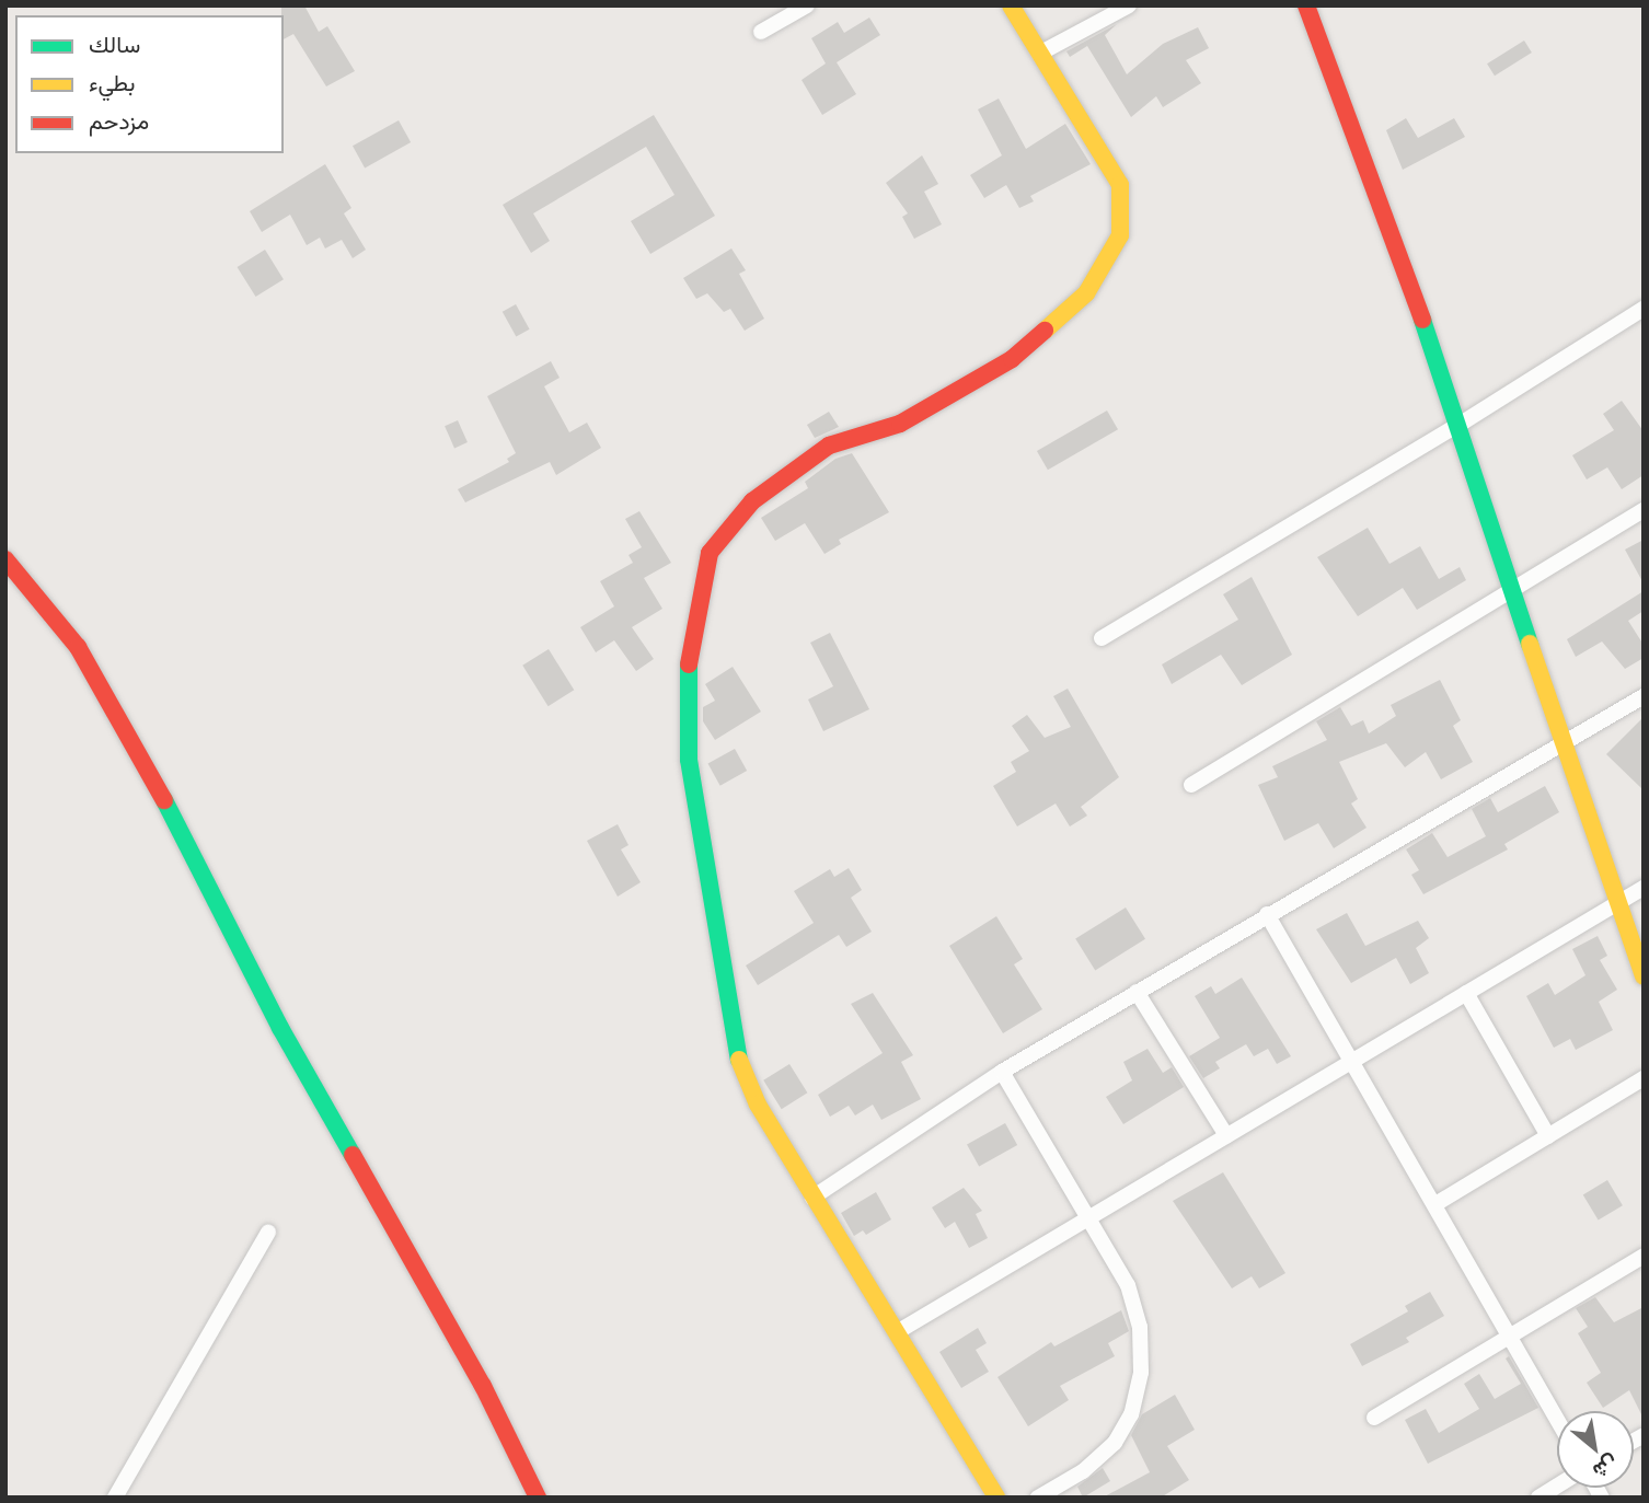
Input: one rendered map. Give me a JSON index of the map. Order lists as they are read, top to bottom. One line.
{"legend":["سالك","بطيء","مزدحم"],"north":"bottom right"}
